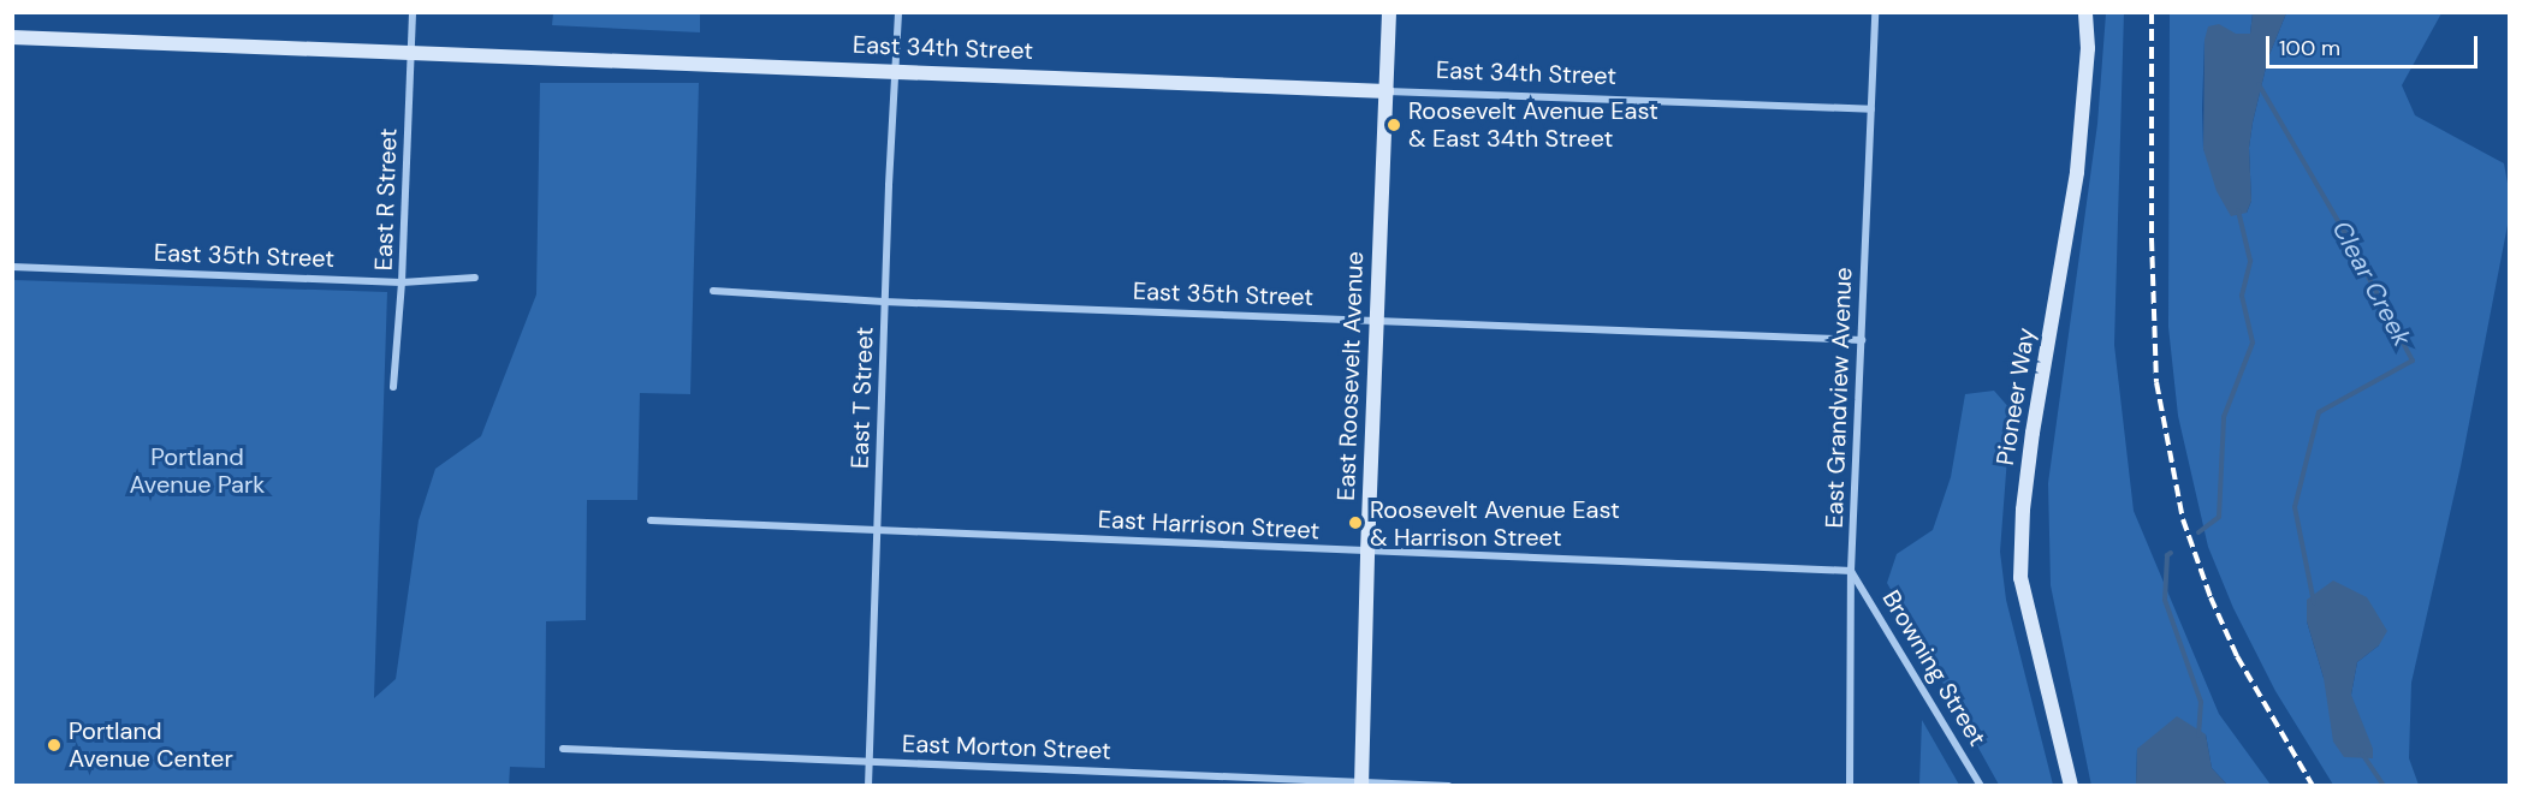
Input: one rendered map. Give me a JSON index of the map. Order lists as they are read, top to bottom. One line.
{"streets":{"street":["East 34th Street","East R Street","East 35th Street","East Roosevelt Avenue","Pioneer Way","East T Street","East Grandview Avenue","East Harrison Street","Browning Street","East Morton Street"]},"crossings":[["East 34th Street","East R Street"],["East 34th Street","East Roosevelt Avenue"],["East 34th Street","East T Street"],["East 34th Street","East Grandview Avenue"],["East R Street","East 35th Street"],["East 35th Street","East Roosevelt Avenue"],["East 35th Street","East T Street"],["East 35th Street","East Grandview Avenue"],["East Roosevelt Avenue","East Harrison Street"],["East Roosevelt Avenue","East Morton Street"],["East T Street","East Harrison Street"],["East T Street","East Morton Street"],["East Grandview Avenue","East Harrison Street"],["East Grandview Avenue","Browning Street"],["East Harrison Street","Browning Street"]],"water":["Clear Creek"],"parks":["Portland Avenue Park"],"places":["Roosevelt Avenue East & East 34th Street","Roosevelt Avenue East & Harrison Street","Portland Avenue Center"],"scale_bar":"100 m"}
